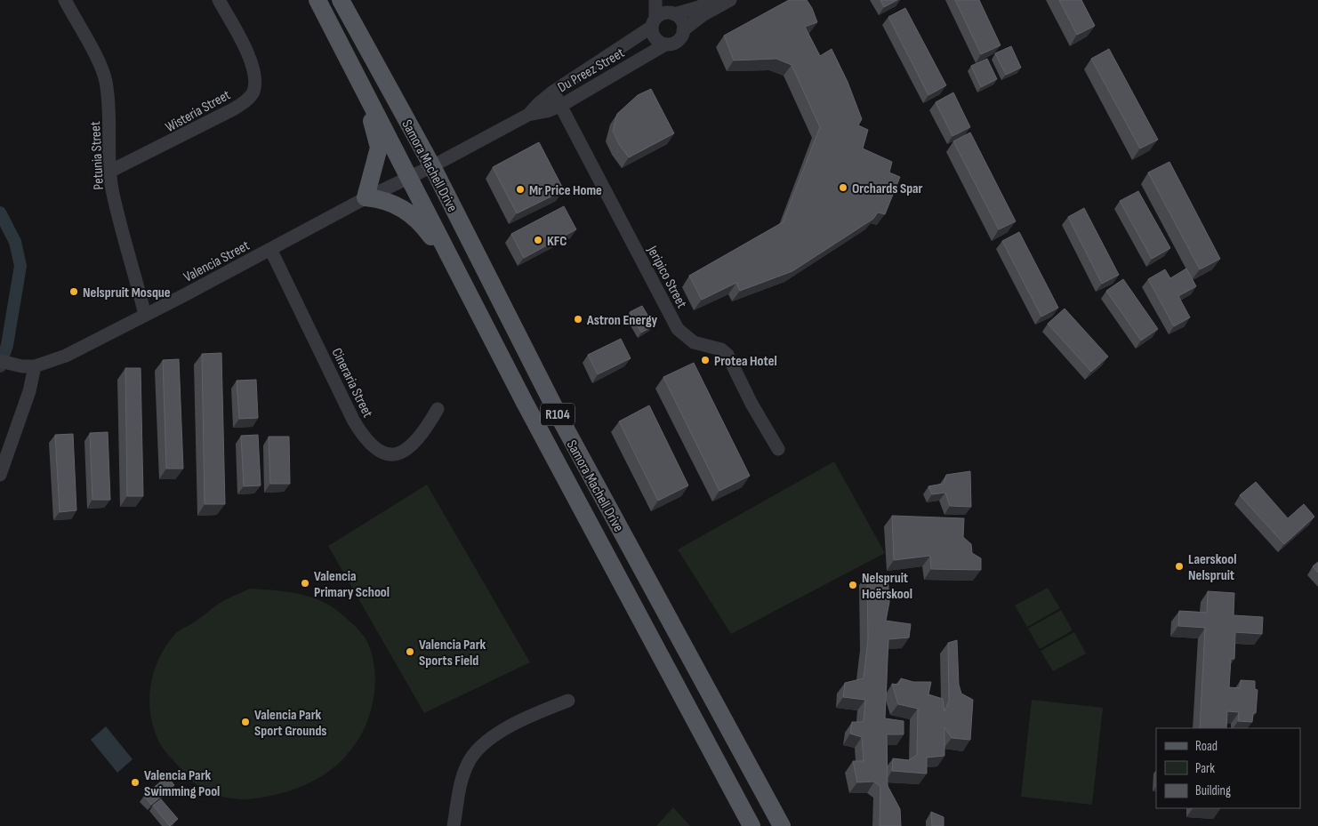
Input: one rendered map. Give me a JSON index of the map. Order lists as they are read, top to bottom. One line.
{"streets":{"main road":["Samora Machell Drive","R104"],"street":["Du Preez Street","Wisteria Street","Petunia Street","Valencia Street","Jeripico Street","Cineraria Street"]},"crossings":[["Du Preez Street","Samora Machell Drive"],["Du Preez Street","Valencia Street"],["Du Preez Street","Jeripico Street"],["Wisteria Street","Petunia Street"],["Petunia Street","Valencia Street"],["Samora Machell Drive","Valencia Street"],["Valencia Street","Cineraria Street"]],"places":["Orchards Spar","Mr Price Home","KFC","Nelspruit Mosque","Astron Energy","Protea Hotel","Laerskool Nelspruit","Valencia Primary School","Nelspruit Hoërskool","Valencia Park Sports Field","Valencia Park Sport Grounds","Valencia Park Swimming Pool"],"legend":["Road","Park","Building"]}
